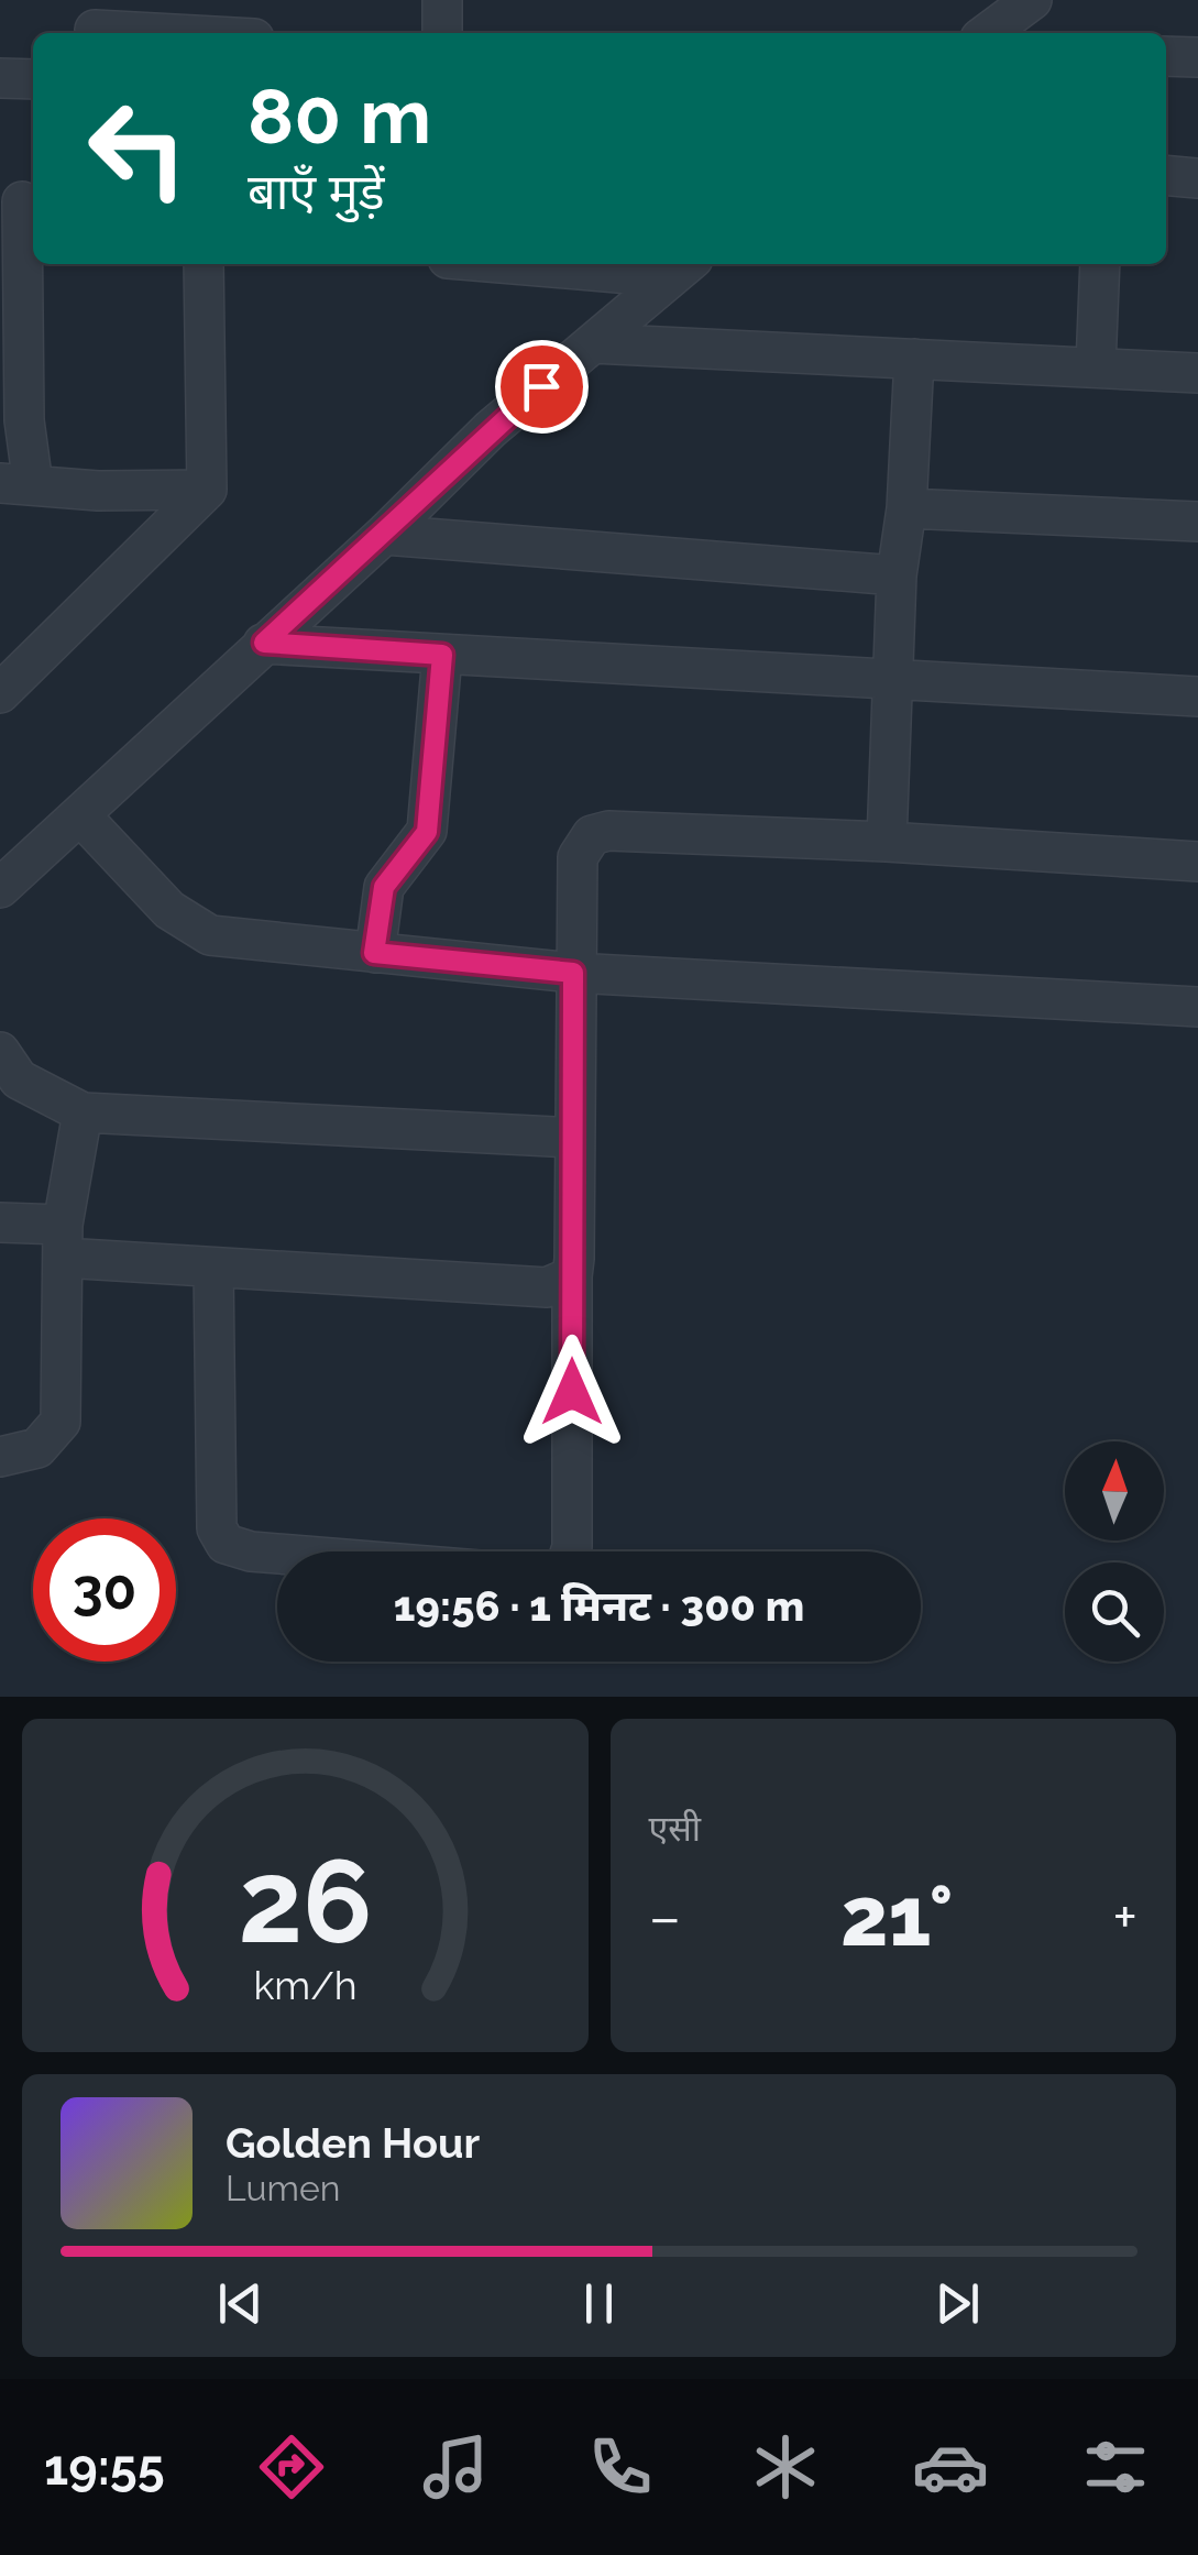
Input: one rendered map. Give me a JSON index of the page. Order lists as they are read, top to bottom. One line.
{"north":"top","page":{"turn":["80 m","बाएँ मुड़ें"],"limit":"30","trip":"19:56 · 1 मिनट · 300 m","tile":"एसी","heat":["−","21°","+"],"song":["Golden Hour","Lumen"],"tabs":"19:55","gauge":["26","km/h"]}}
